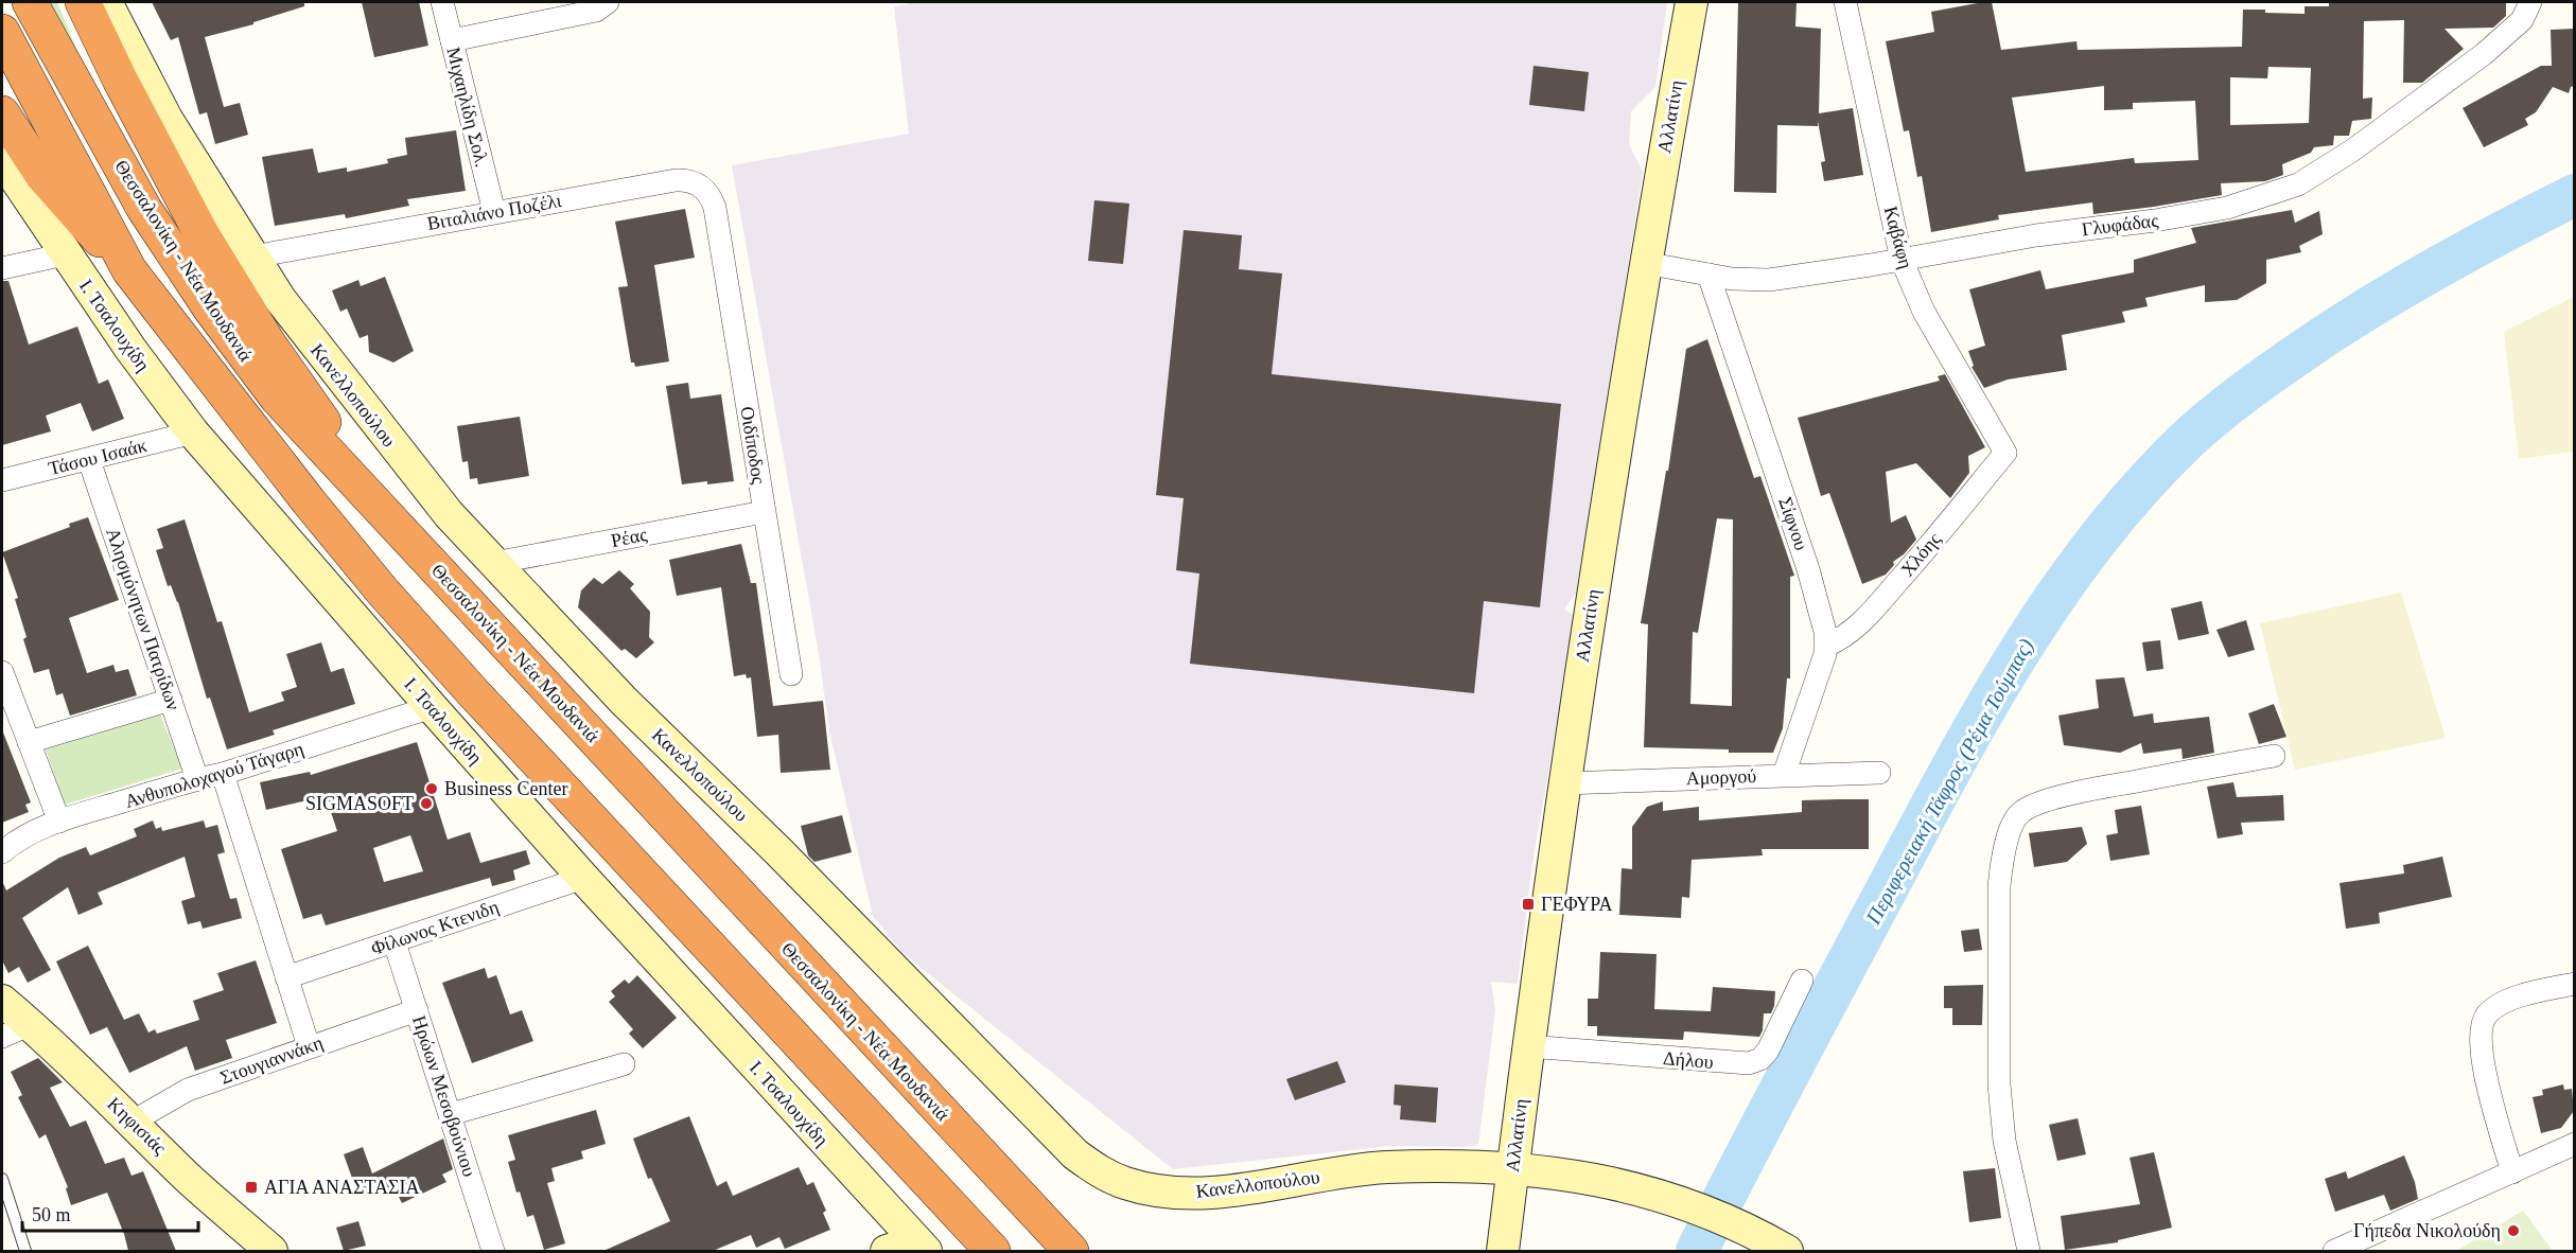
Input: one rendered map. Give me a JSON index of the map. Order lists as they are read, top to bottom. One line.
{"streets":{"highway":["Θεσσαλονίκη - Νέα Μουδανιά"],"street":["Μιχαηλίδη Σολ.","Αλλατίνη","Βιταλιάνο Ποζέλι","Γλυφάδας","Καβάφη","Ι. Τσαλουχίδη","Κανελλοπούλου","Οιδίποδος","Τάσου Ισαάκ","Σίφνου","Ρέας","Χλόης","Αλησμόνητων Πατρίδων","Ανθυπολοχαγού Τάγαρη","Αμοργού","Φίλωνος Κτενιδη","Στουγιαννάκη","Δήλου","Ηρώων Μεσοβούνιου","Κηφισιάς"]},"crossings":[["Μιχαηλίδη Σολ.","Βιταλιάνο Ποζέλι"],["Αλλατίνη","Γλυφάδας"],["Αλλατίνη","Κανελλοπούλου"],["Αλλατίνη","Αμοργού"],["Αλλατίνη","Δήλου"],["Βιταλιάνο Ποζέλι","Κανελλοπούλου"],["Βιταλιάνο Ποζέλι","Οιδίποδος"],["Γλυφάδας","Καβάφη"],["Γλυφάδας","Σίφνου"],["Καβάφη","Χλόης"],["Ι. Τσαλουχίδη","Τάσου Ισαάκ"],["Ι. Τσαλουχίδη","Ανθυπολοχαγού Τάγαρη"],["Ι. Τσαλουχίδη","Φίλωνος Κτενιδη"],["Κανελλοπούλου","Ρέας"],["Οιδίποδος","Ρέας"],["Τάσου Ισαάκ","Αλησμόνητων Πατρίδων"],["Σίφνου","Χλόης"],["Σίφνου","Αμοργού"],["Αλησμόνητων Πατρίδων","Ανθυπολοχαγού Τάγαρη"],["Φίλωνος Κτενιδη","Ηρώων Μεσοβούνιου"],["Στουγιαννάκη","Ηρώων Μεσοβούνιου"],["Στουγιαννάκη","Κηφισιάς"]],"water":["Περιφερειακή Τάφρος (Ρέμα Τούμπας)"],"places":{"other":["Business Center","SIGMASOFT","Γήπεδα Νικολούδη"],"transit":["ΓΕΦΥΡΑ","ΑΓΙΑ ΑΝΑΣΤΑΣΙΑ"]},"scale_bar":"50 m"}
